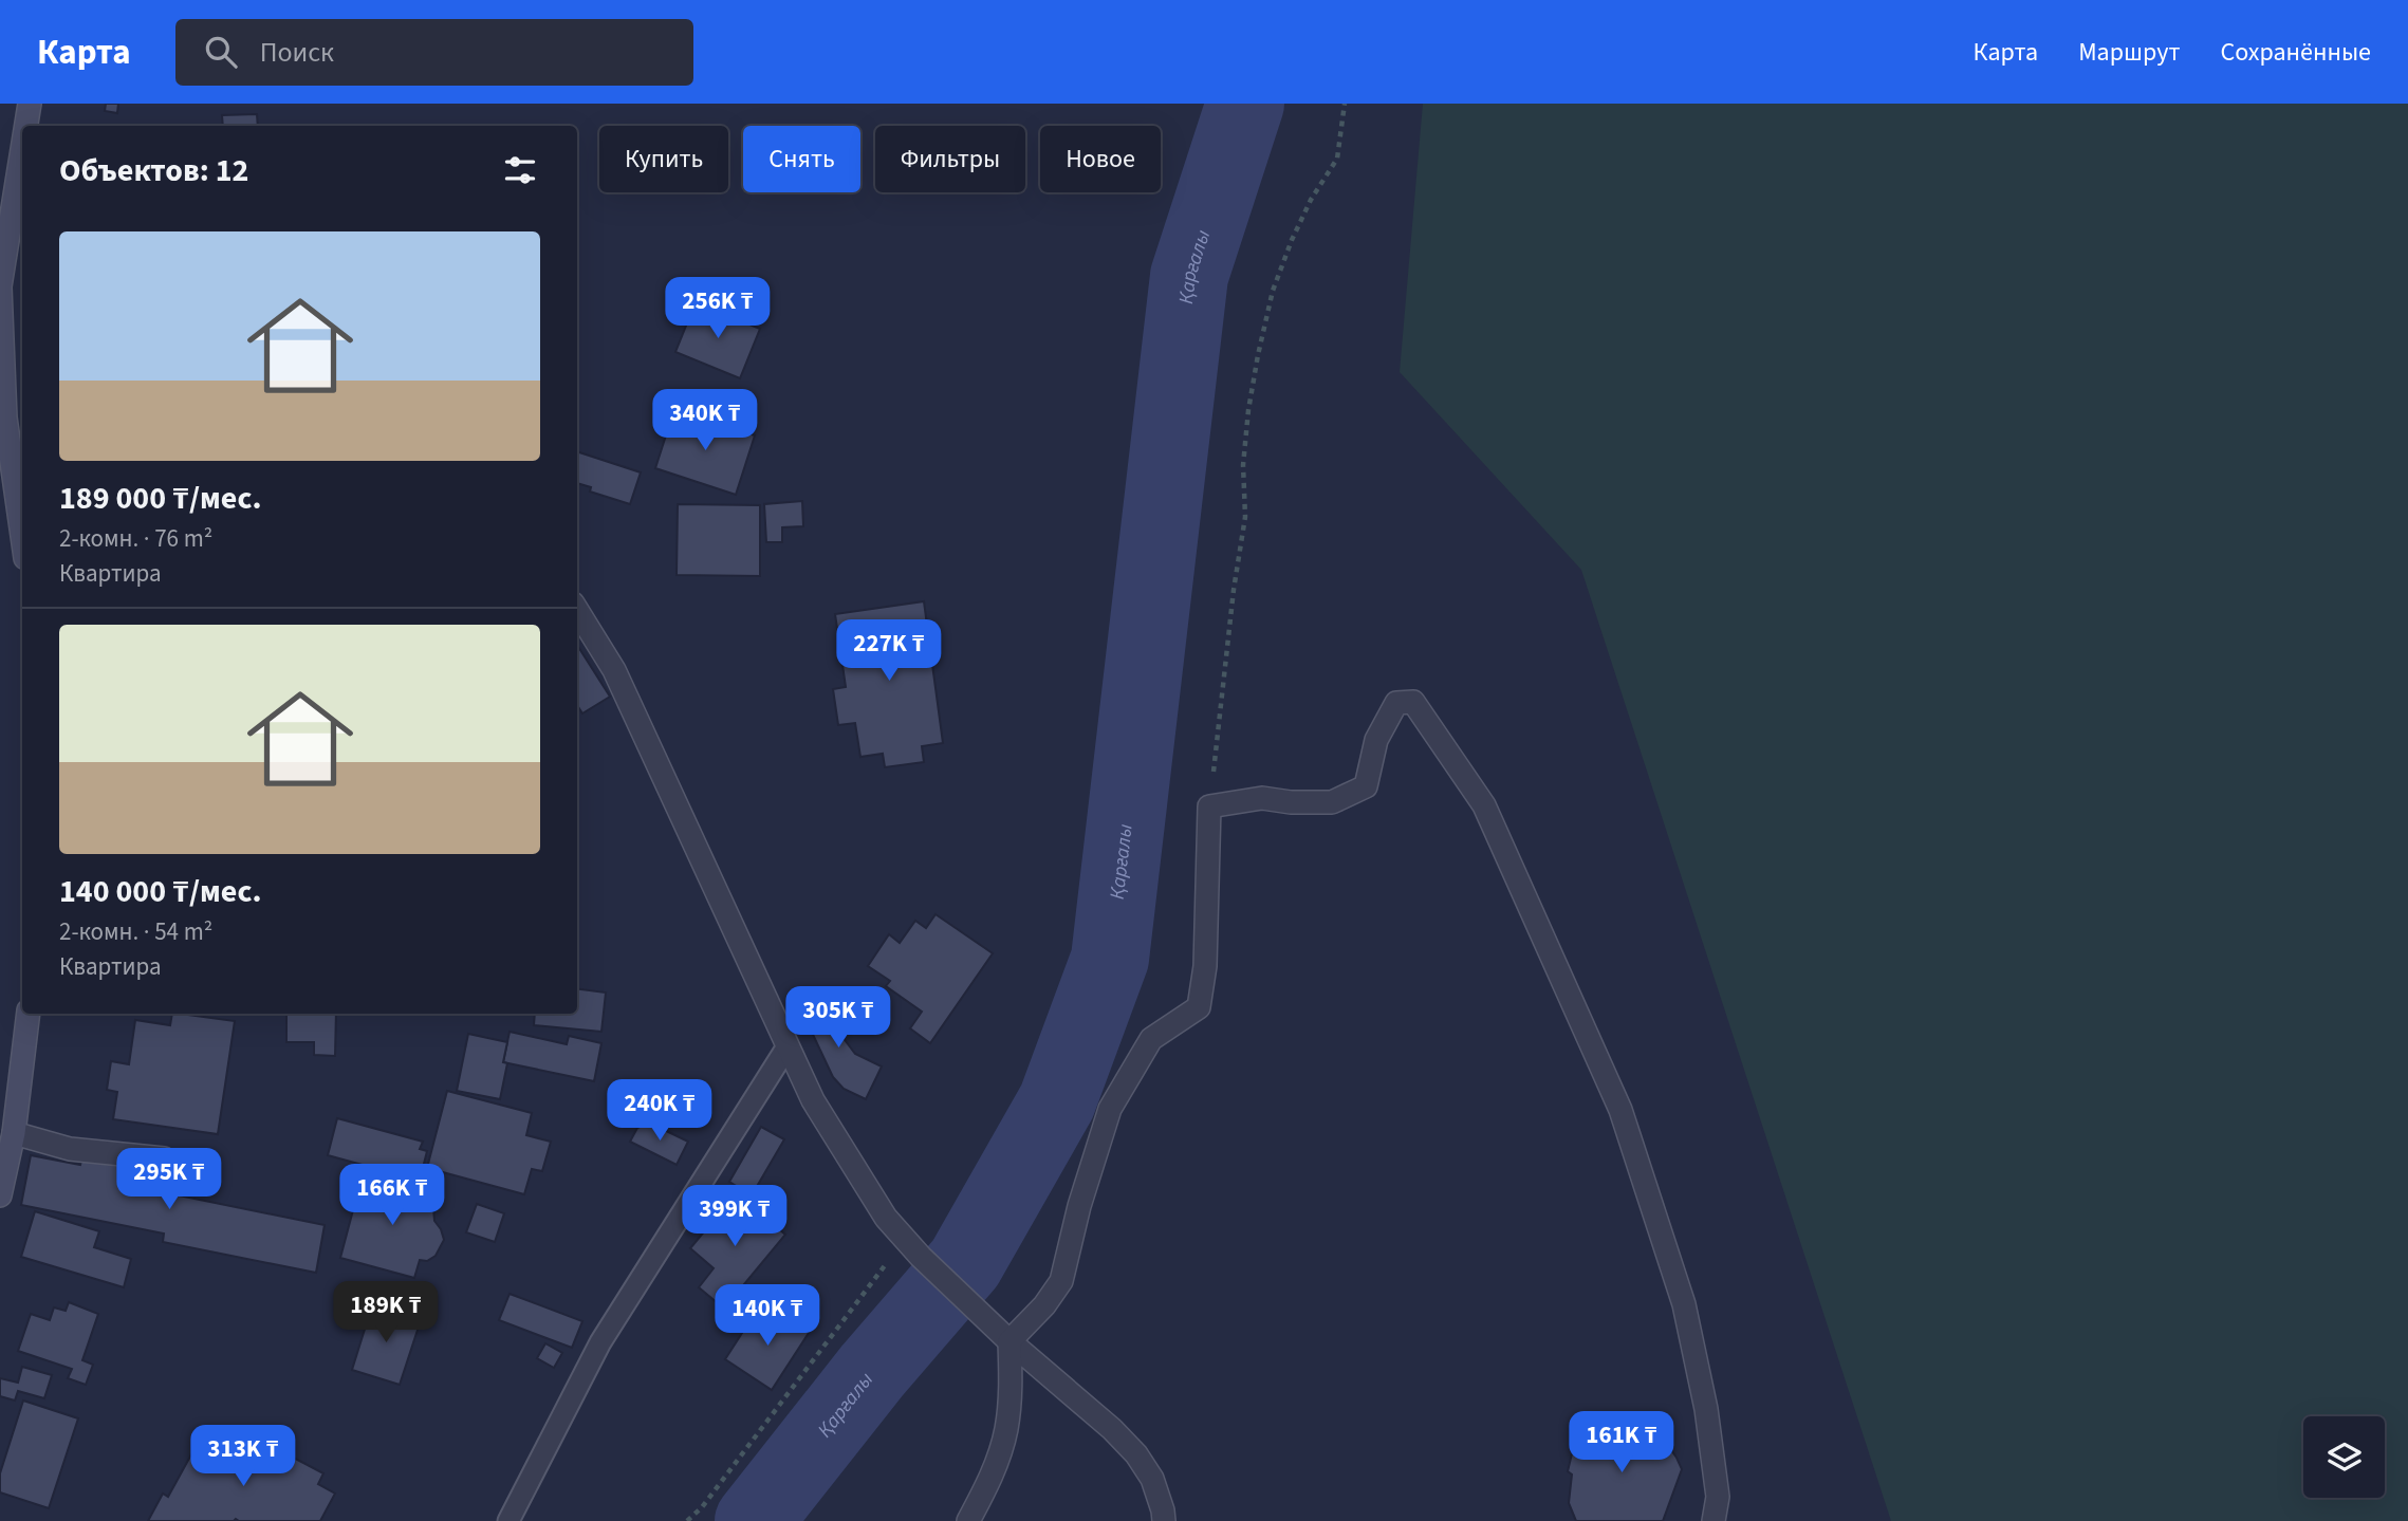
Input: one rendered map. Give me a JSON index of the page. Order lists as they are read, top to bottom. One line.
{"water":["Қарғалы"],"page":{"header":"Карта","search":"Поиск","nav":["Карта","Маршрут","Сохранённые"],"chip":["Купить","Снять","Фильтры","Новое"],"heading":"Объектов: 12","list":[{"name":"189 000 ₸/мес.","note":"2-комн. · 76 m² · Квартира"},{"name":"140 000 ₸/мес.","note":"2-комн. · 54 m² · Квартира"}],"price":["256K ₸","340K ₸","227K ₸","305K ₸","240K ₸","295K ₸","166K ₸","399K ₸","189K ₸","140K ₸","161K ₸","313K ₸"]}}
